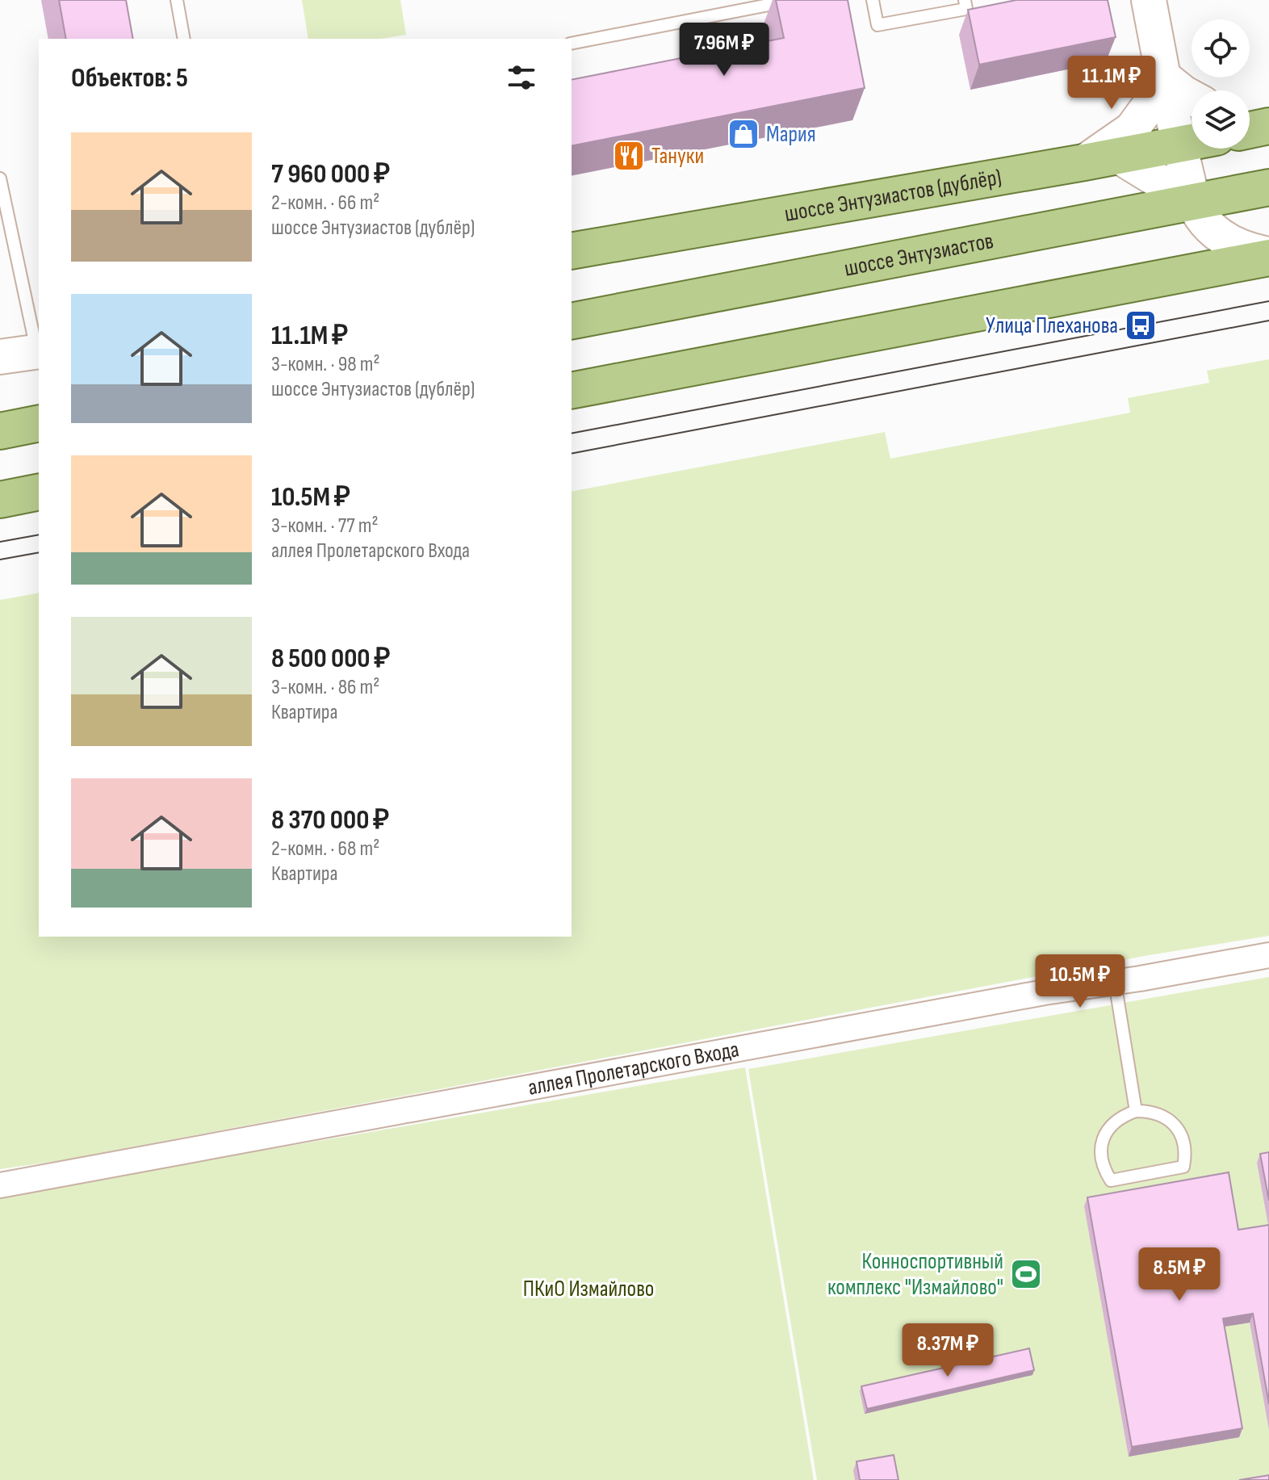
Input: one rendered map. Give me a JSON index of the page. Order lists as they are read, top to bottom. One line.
{"streets":{"main road":["шоссе Энтузиастов (дублёр)","шоссе Энтузиастов"],"street":["аллея Пролетарского Входа"]},"parks":["ПКиО Измайлово"],"places":{"shop":["Мария"],"restaurant":["Тануки"],"bus stop":["Улица Плеханова"],"sports":["Конноспортивный комплекс \"Измайлово\""]},"page":{"price":["7.96M ₽","11.1M ₽","10.5M ₽","8.5M ₽","8.37M ₽"],"heading":"Объектов: 5","list":[{"name":"7 960 000 ₽","note":"2-комн. · 66 m² · шоссе Энтузиастов (дублёр)"},{"name":"11.1M ₽","note":"3-комн. · 98 m² · шоссе Энтузиастов (дублёр)"},{"name":"10.5M ₽","note":"3-комн. · 77 m² · аллея Пролетарского Входа"},{"name":"8 500 000 ₽","note":"3-комн. · 86 m² · Квартира"},{"name":"8 370 000 ₽","note":"2-комн. · 68 m² · Квартира"}]}}
